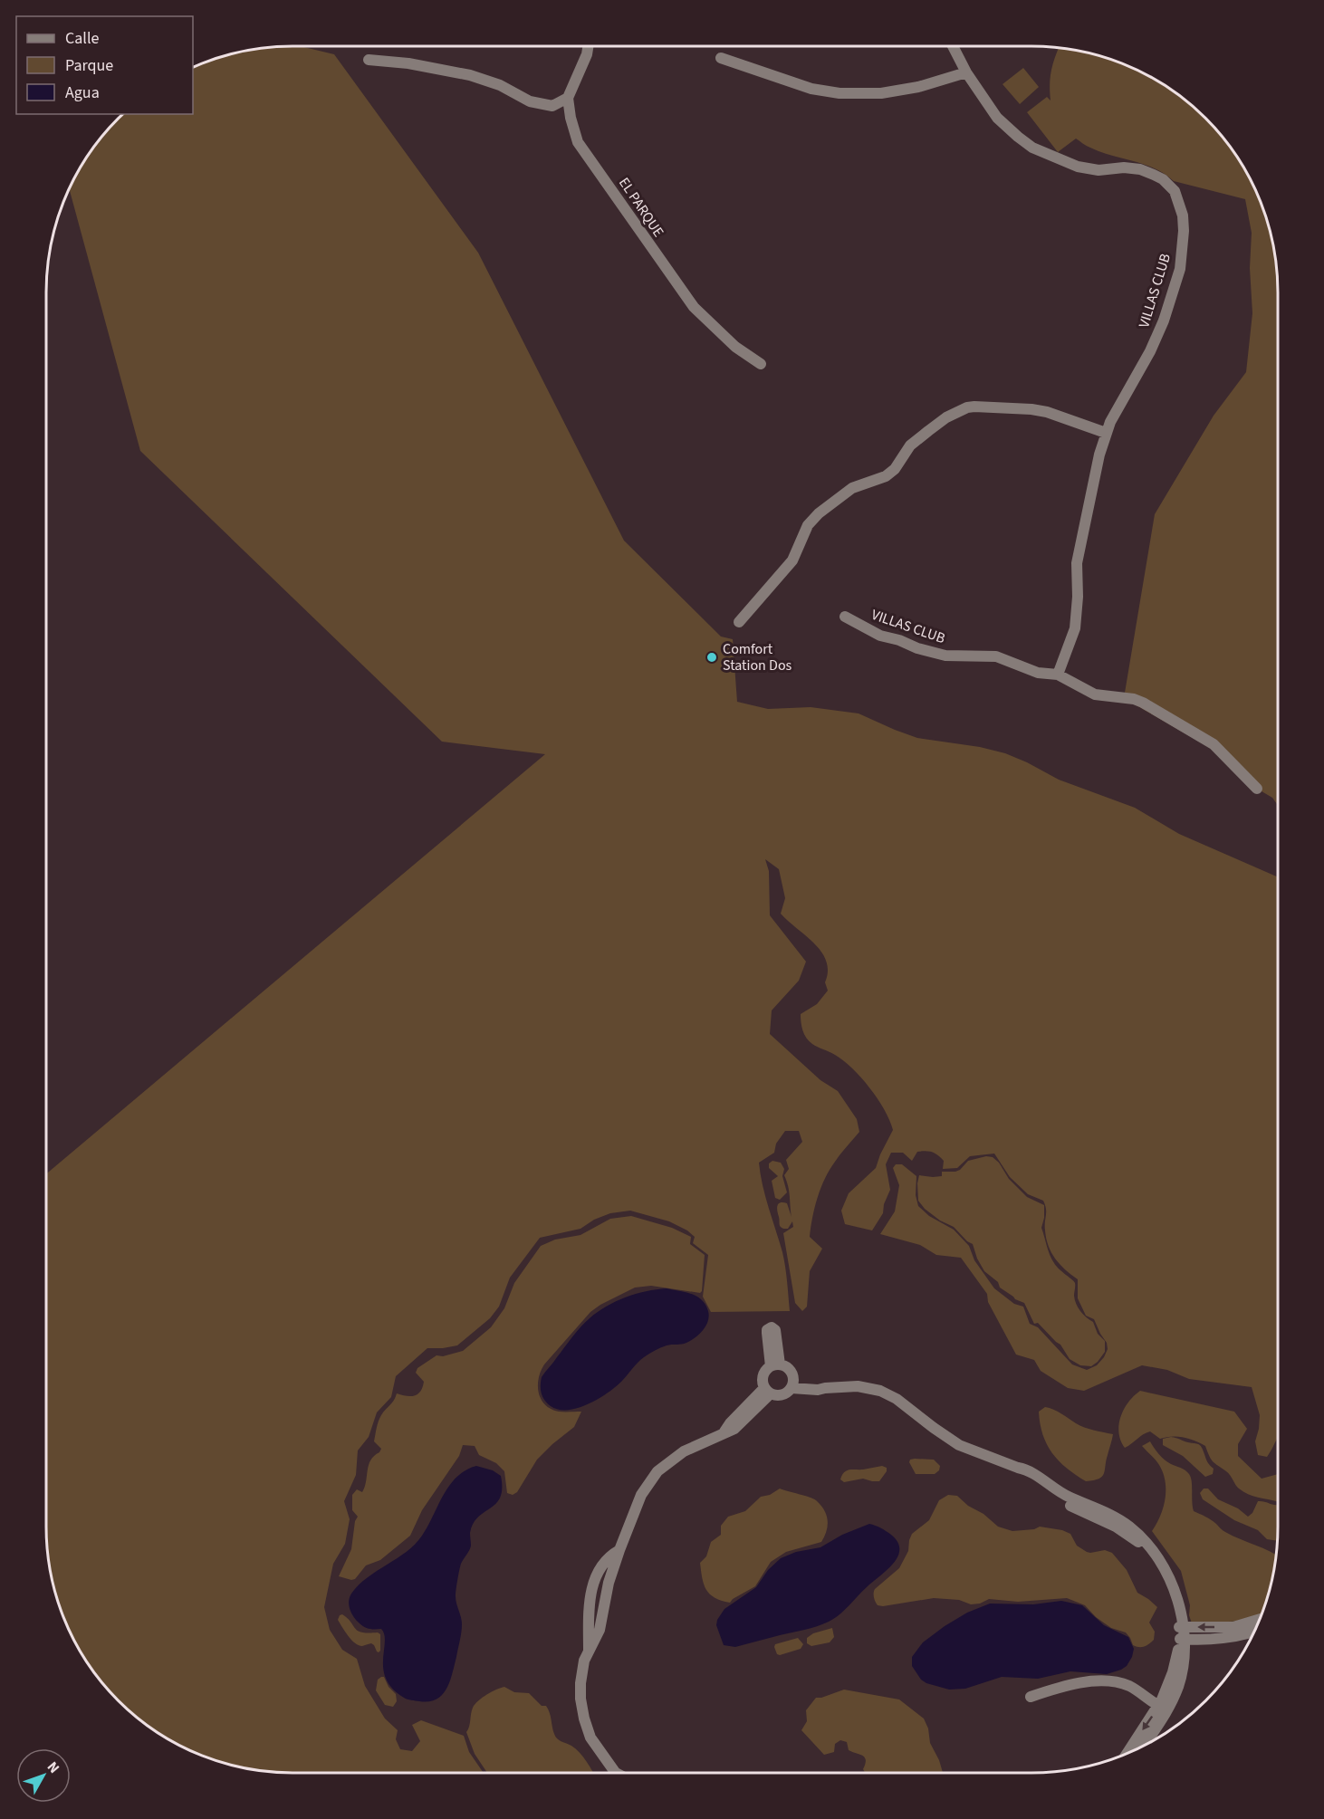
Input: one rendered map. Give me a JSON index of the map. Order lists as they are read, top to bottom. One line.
{"streets":{"street":["EL PARQUE","VILLAS CLUB"]},"places":["Comfort Station Dos"],"legend":["Calle","Parque","Agua"],"north":"top right"}
